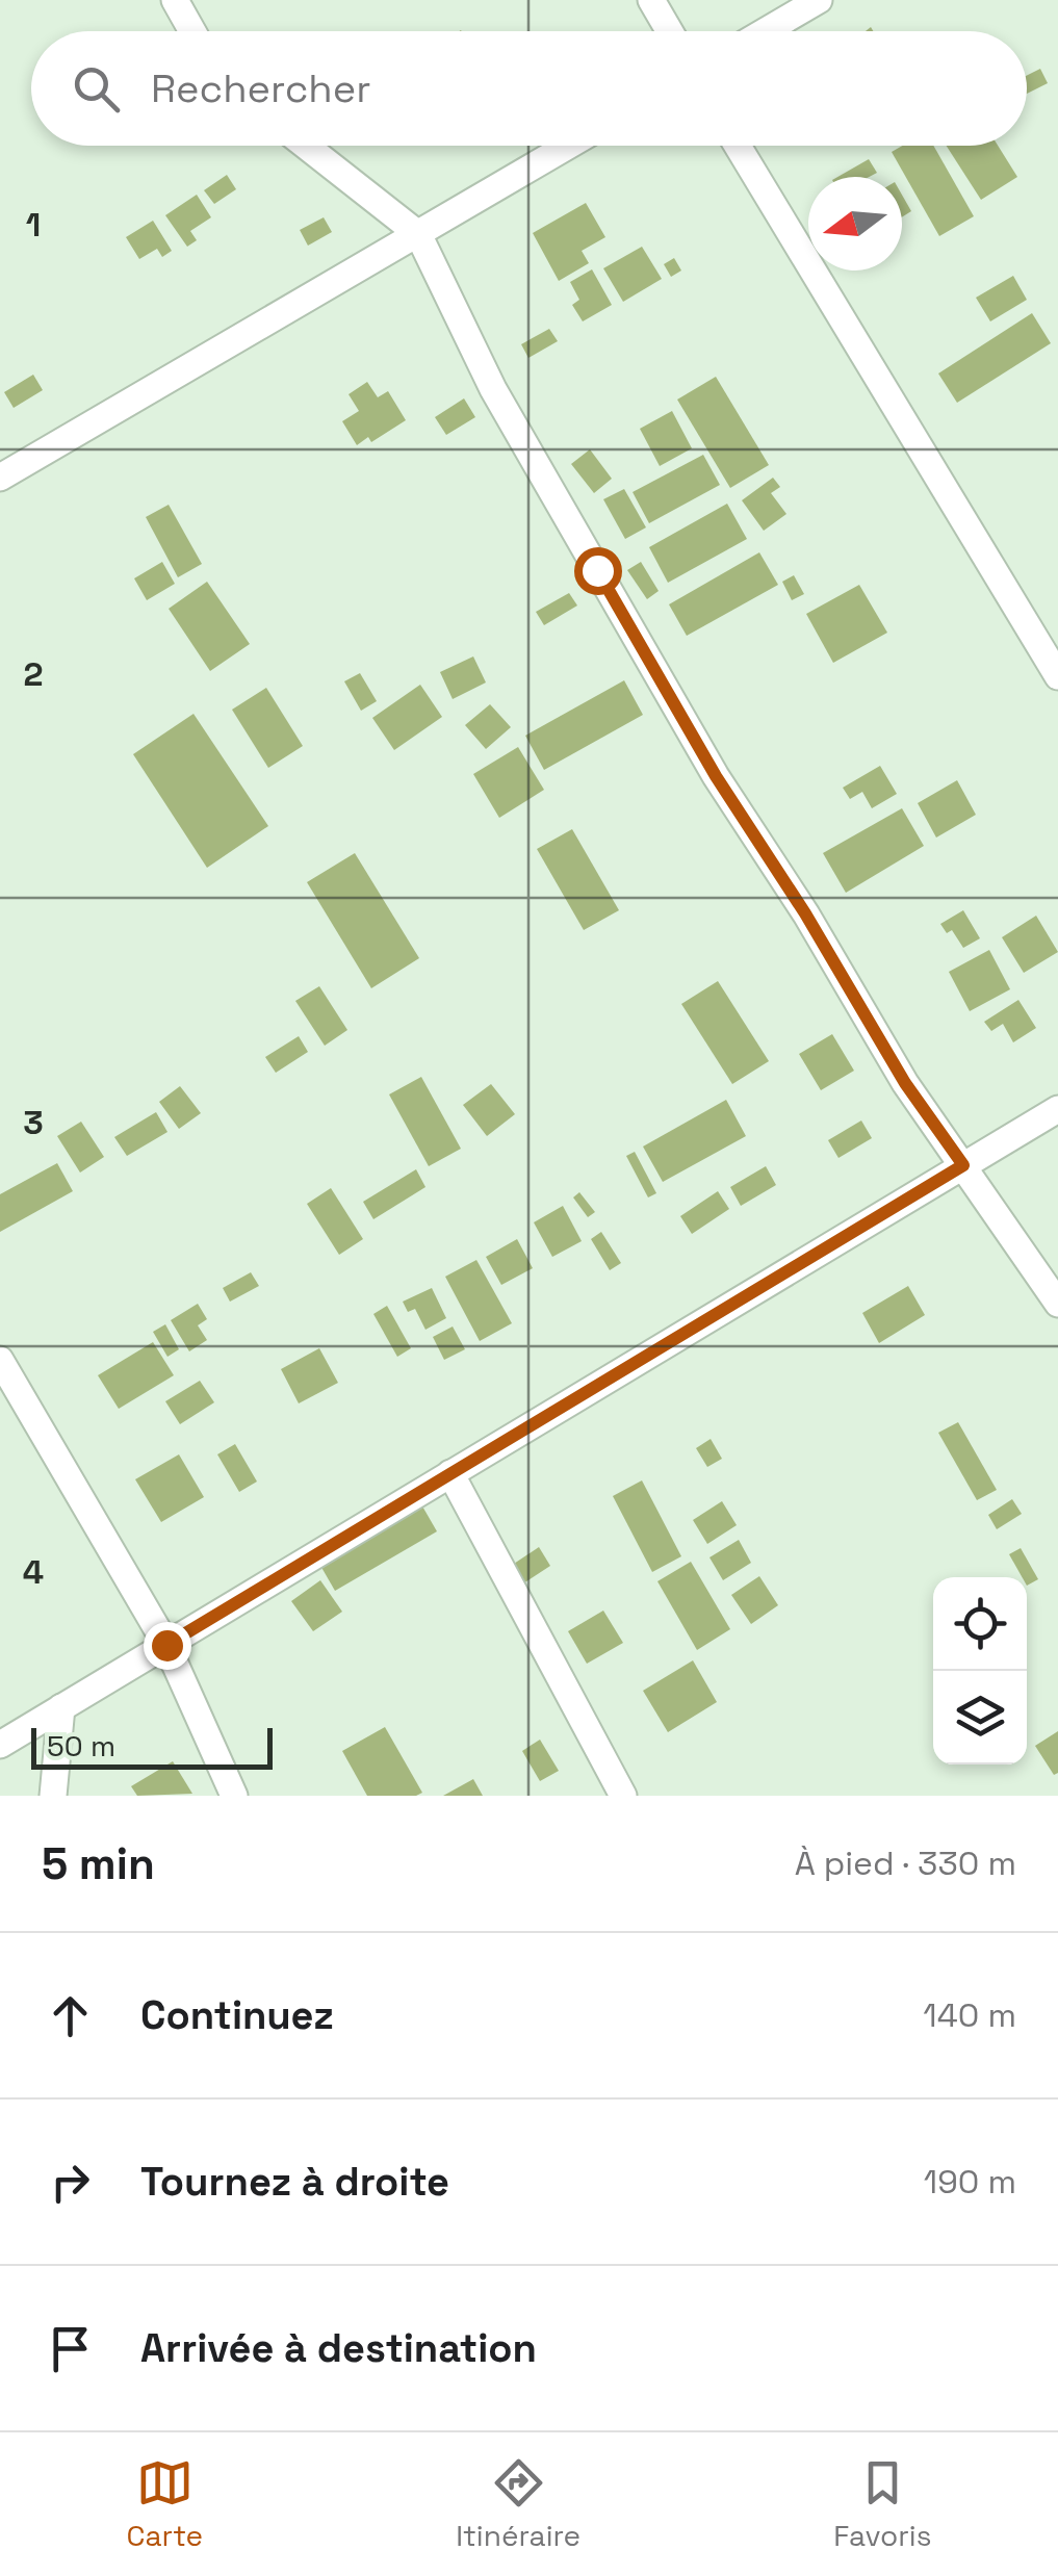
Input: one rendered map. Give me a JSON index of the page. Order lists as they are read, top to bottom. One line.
{"scale_bar":"50 m","north":"left","page":{"search":"Rechercher","scale":"50 m","heading":["5 min","À pied · 330 m"],"list":[["Continuez","140 m"],["Tournez à droite","190 m"],"Arrivée à destination"],"nav":["Carte","Itinéraire","Favoris"]},"grid":{"rows":["1","2","3","4"]}}
